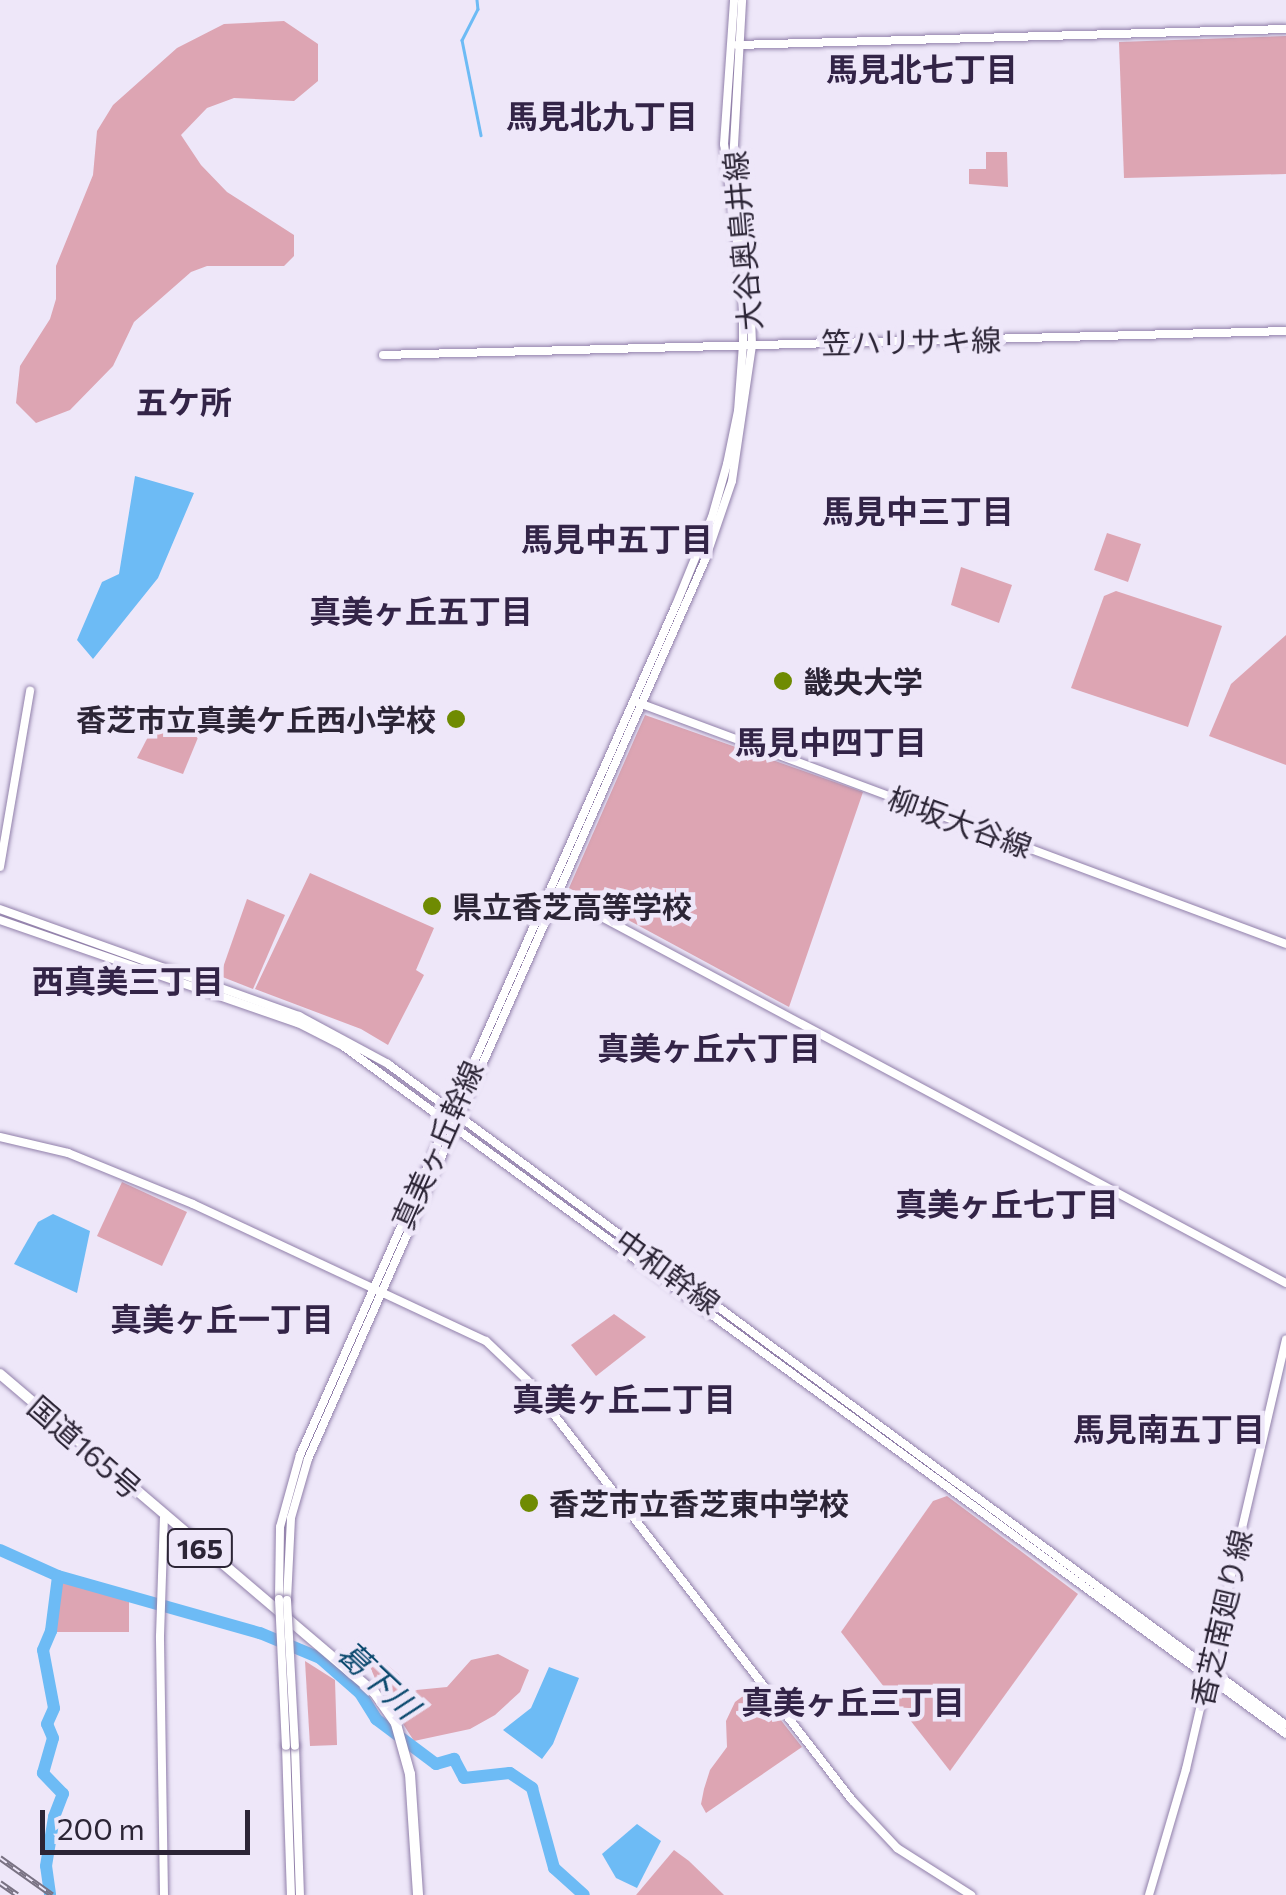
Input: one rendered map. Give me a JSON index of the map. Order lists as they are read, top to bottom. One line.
{"streets":{"highway":["国道165号","165"],"street":["大谷奥鳥井線","笠ハリサキ線","柳坂大谷線","真美ヶ丘幹線","中和幹線","香芝南廻り線"]},"crossings":[["大谷奥鳥井線","笠ハリサキ線"],["大谷奥鳥井線","柳坂大谷線"],["大谷奥鳥井線","真美ヶ丘幹線"],["柳坂大谷線","真美ヶ丘幹線"],["真美ヶ丘幹線","中和幹線"],["中和幹線","香芝南廻り線"]],"districts":["馬見北七丁目","馬見北九丁目","五ケ所","馬見中三丁目","馬見中五丁目","真美ヶ丘五丁目","馬見中四丁目","西真美三丁目","真美ヶ丘六丁目","真美ヶ丘七丁目","真美ヶ丘一丁目","真美ヶ丘二丁目","馬見南五丁目","真美ヶ丘三丁目"],"water":["葛下川"],"places":["畿央大学","香芝市立真美ケ丘西小学校","県立香芝高等学校","香芝市立香芝東中学校"],"scale_bar":"200 m"}
